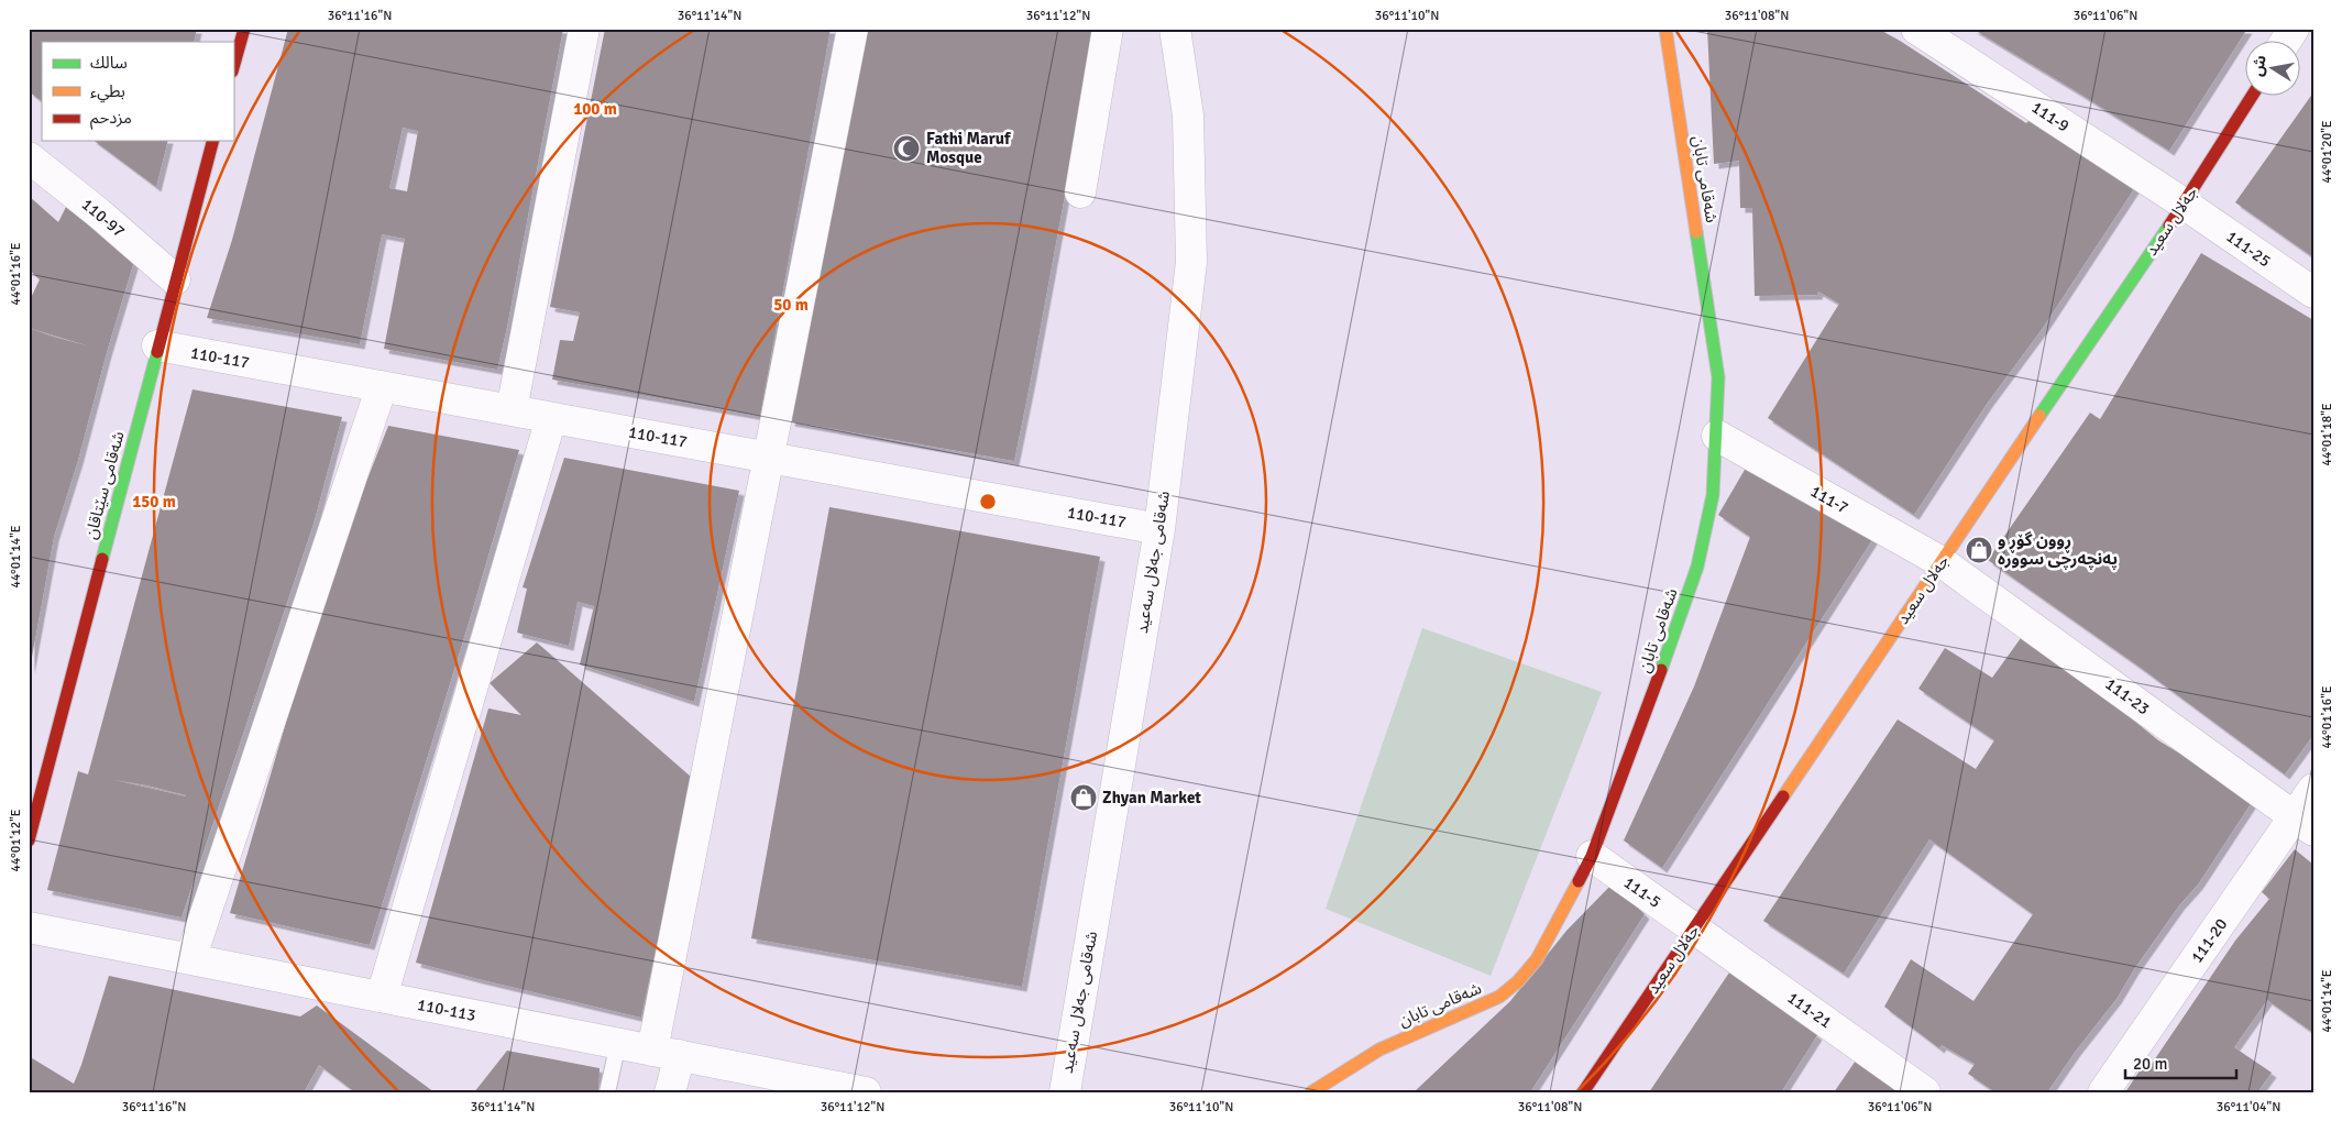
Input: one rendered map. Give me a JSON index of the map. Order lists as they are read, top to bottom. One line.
{"streets":{"street":["111-9","شەقامی تابان","110-97","جه‌لال سعید","111-25","110-117","شەقامی سێتاقان","111-7","شەقامی جەلال سەعید","111-23","111-5","111-20","110-113","111-21"]},"crossings":[["111-9","جه‌لال سعید"],["111-9","111-25"],["شەقامی تابان","111-7"],["شەقامی تابان","111-5"],["110-97","شەقامی سێتاقان"],["جه‌لال سعید","111-25"],["جه‌لال سعید","111-7"],["جه‌لال سعید","111-23"],["جه‌لال سعید","111-5"],["جه‌لال سعید","111-21"],["110-117","شەقامی سێتاقان"],["110-117","شەقامی جەلال سەعید"],["111-7","111-23"],["111-23","111-20"],["111-5","111-21"]],"places":{"mosque":["Fathi Maruf Mosque"],"shop":["ڕوون گۆڕ و پەنچەرچی سوورە","Zhyan Market"]},"legend":["سالك","بطيء","مزدحم"],"scale_bar":"20 m","north":"left","coordinates":["36°11'16\"N","36°11'14\"N","36°11'12\"N","36°11'10\"N","36°11'08\"N","36°11'06\"N","44°01'20\"E","44°01'16\"E","44°01'18\"E","44°01'14\"E","44°01'12\"E","36°11'04\"N"],"rings":["100 m","50 m","150 m"]}
